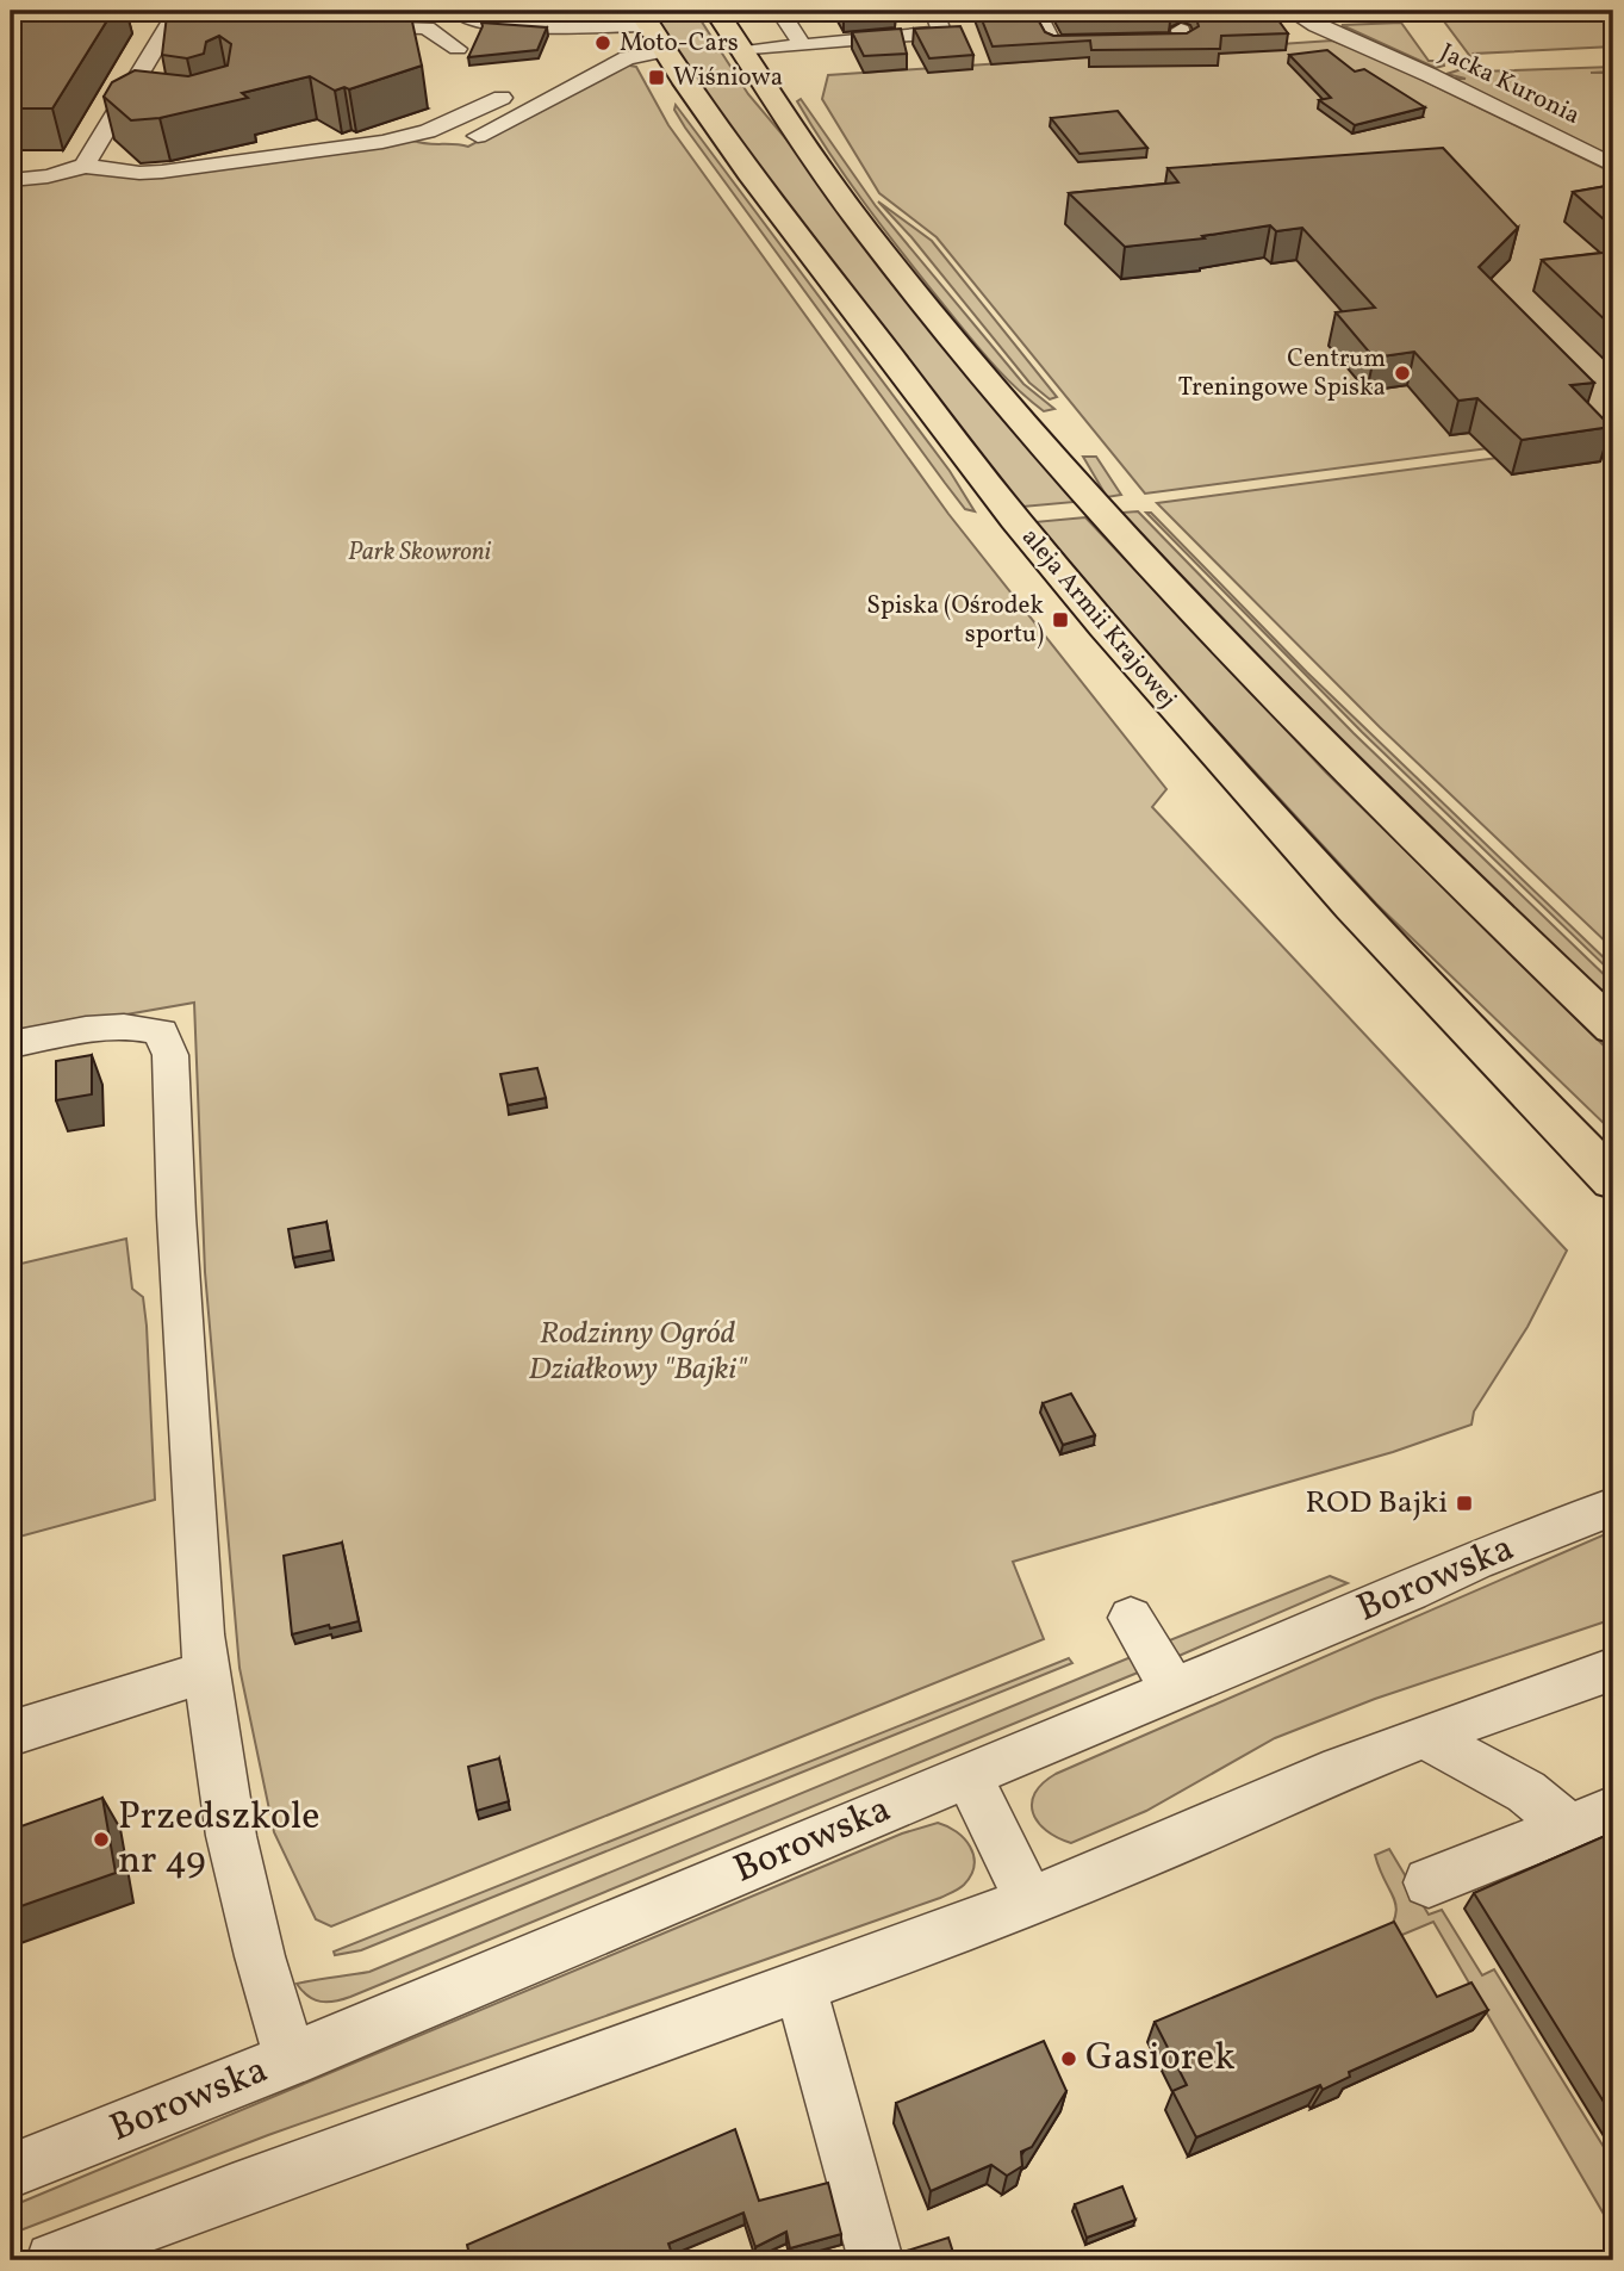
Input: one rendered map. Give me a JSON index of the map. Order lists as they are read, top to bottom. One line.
{"streets":{"main road":["aleja Armii Krajowej"],"street":["Jacka Kuronia","Borowska"]},"parks":["Park Skowroni","Rodzinny Ogród Działkowy \"Bajki\""],"places":{"other":["Moto-Cars","Centrum Treningowe Spiska","Przedszkole nr 49","Gasiorek"],"transit":["Wiśniowa","Spiska (Ośrodek sportu)","ROD Bajki"]}}
